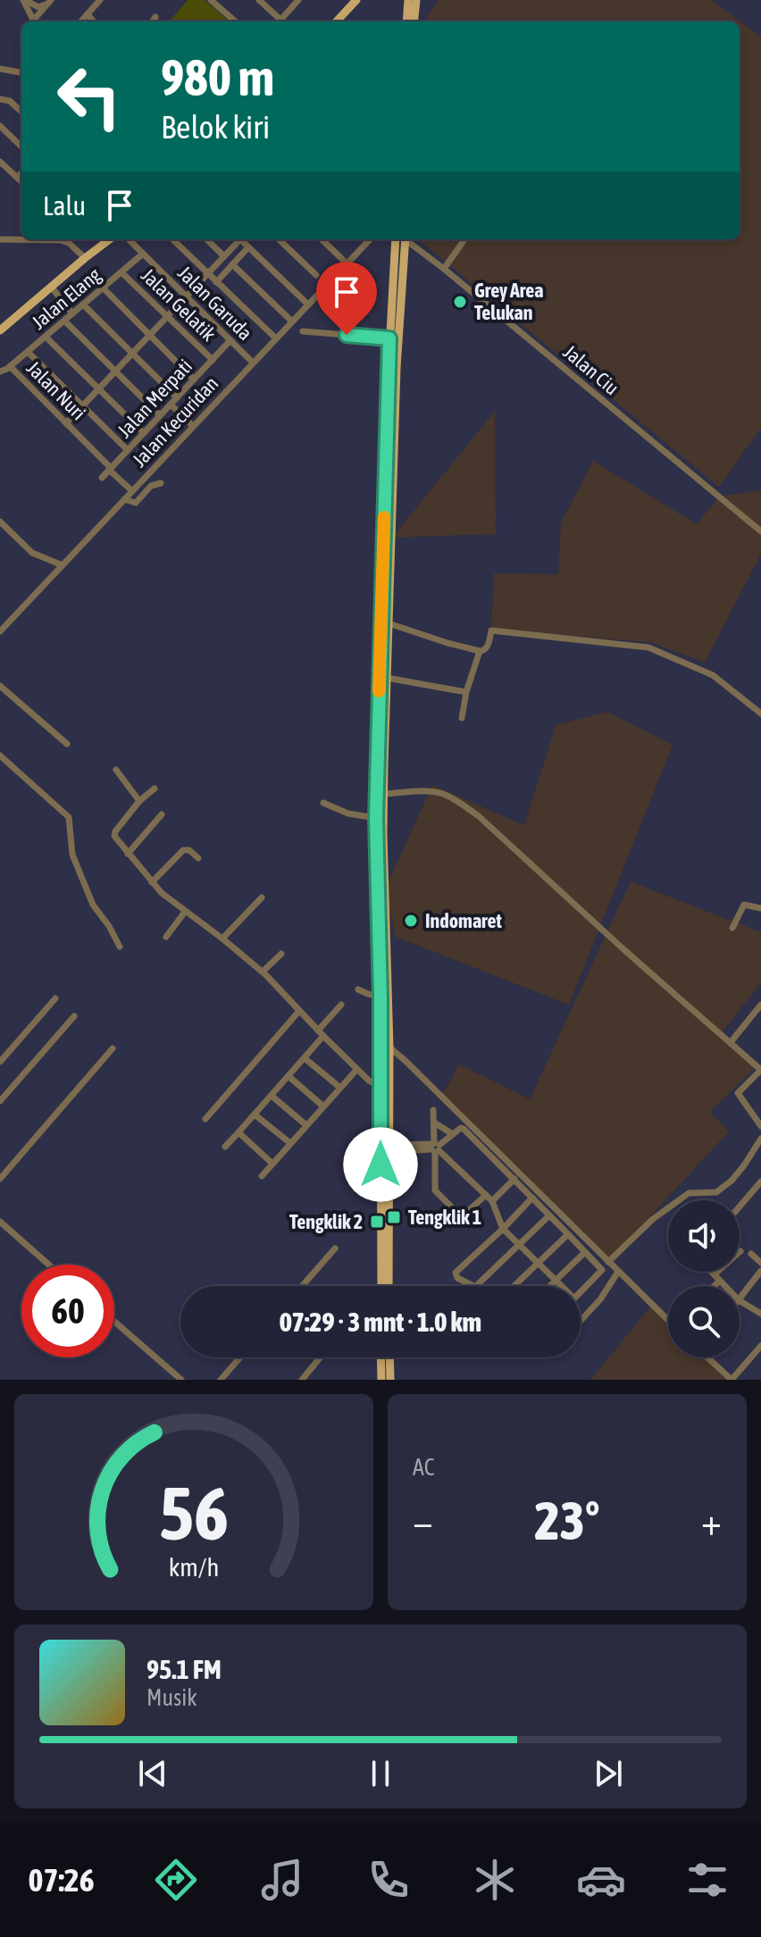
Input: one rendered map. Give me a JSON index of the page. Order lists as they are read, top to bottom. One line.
{"streets":{"street":["Jalan Elang","Jalan Garuda","Jalan Gelatik","Jalan Ciu","Jalan Nuri","Jalan Merpati","Jalan Kecuridan"]},"crossings":[["Jalan Elang","Jalan Garuda"],["Jalan Elang","Jalan Gelatik"],["Jalan Elang","Jalan Nuri"],["Jalan Garuda","Jalan Merpati"],["Jalan Garuda","Jalan Kecuridan"],["Jalan Gelatik","Jalan Merpati"],["Jalan Nuri","Jalan Merpati"],["Jalan Nuri","Jalan Kecuridan"]],"places":{"other":["Grey Area Telukan","Indomaret"],"transit":["Tengklik 1","Tengklik 2"]},"page":{"turn":["980 m","Belok kiri"],"then":"Lalu","limit":"60","trip":"07:29 · 3 mnt · 1.0 km","tile":"AC","heat":["−","23°","+"],"song":["95.1 FM","Musik"],"tabs":"07:26","gauge":["56","km/h"]}}
